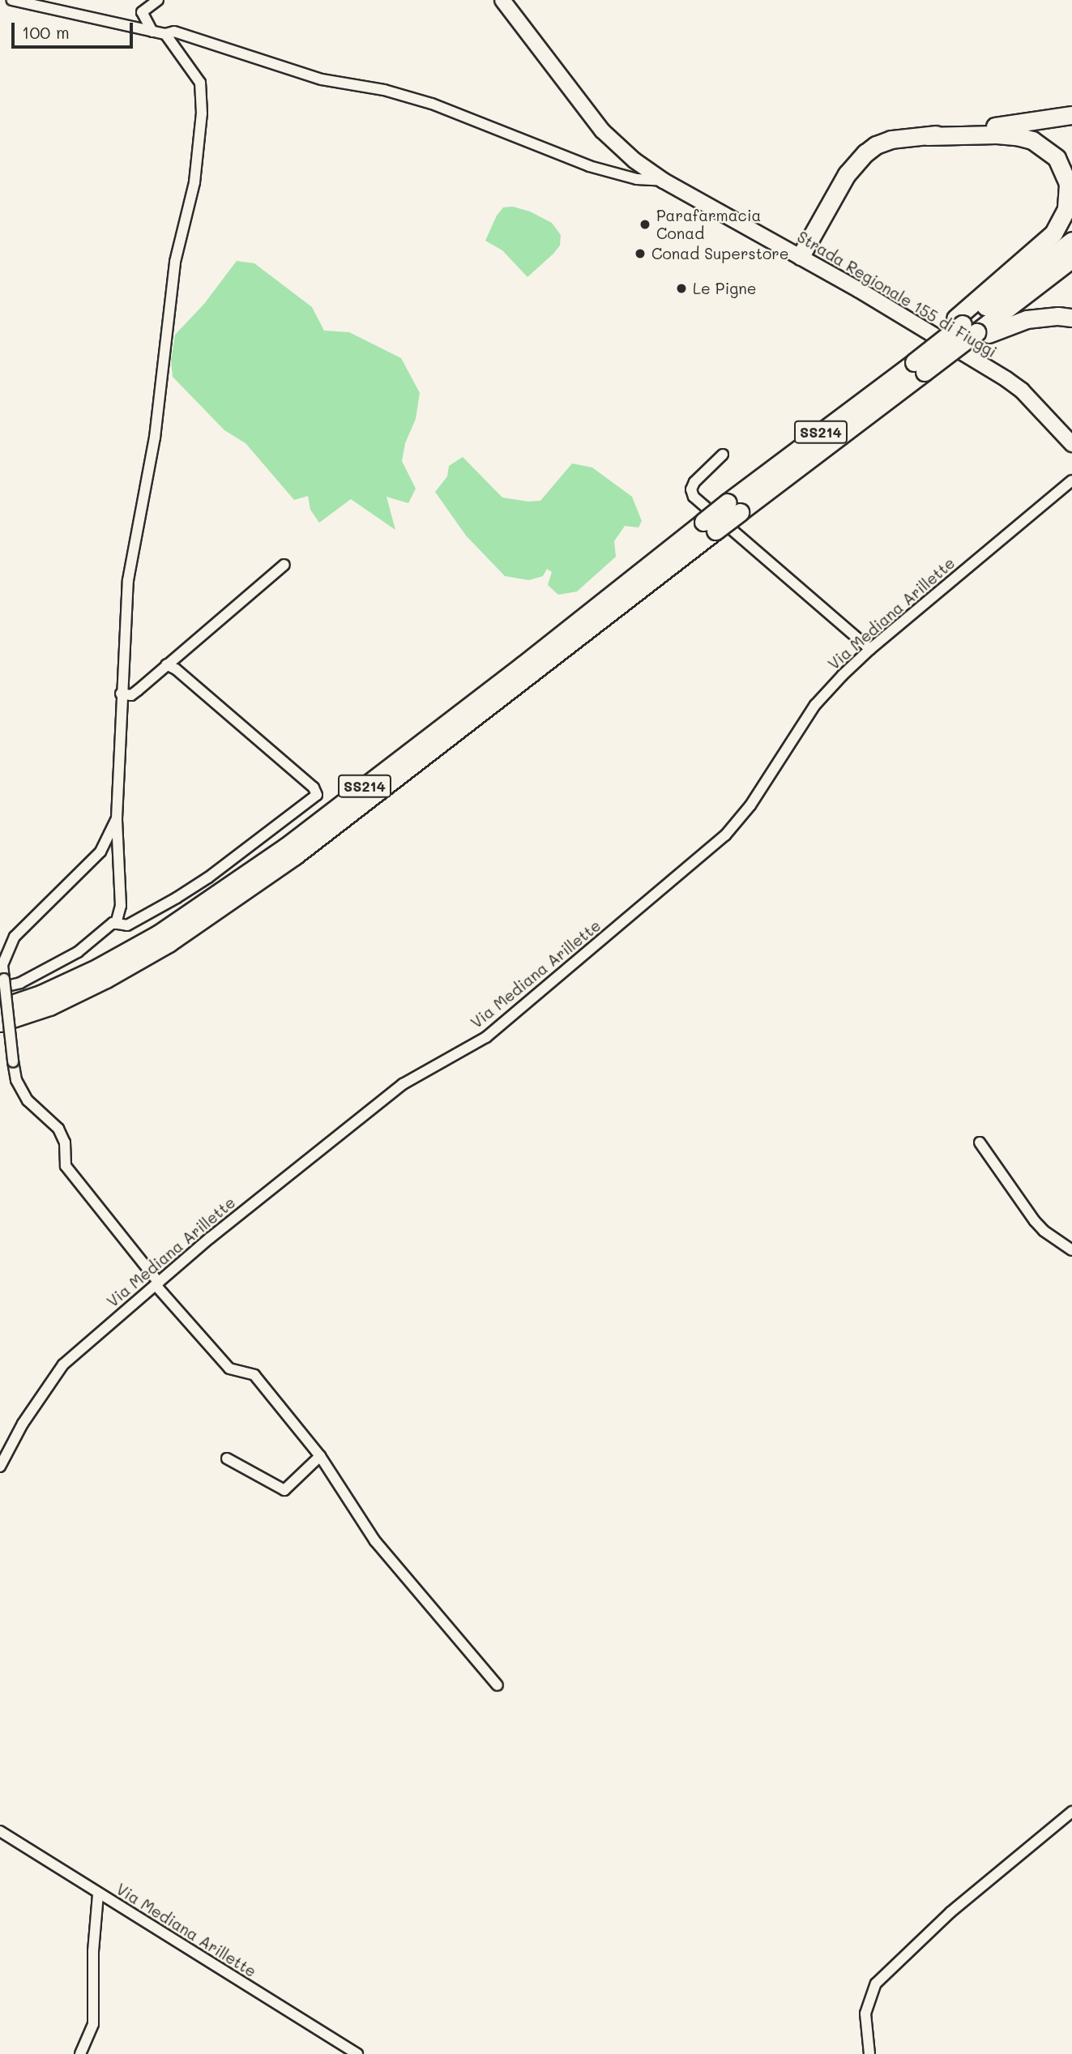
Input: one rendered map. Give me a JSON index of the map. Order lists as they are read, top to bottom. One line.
{"streets":{"highway":["SS214"],"main road":["Strada Regionale 155 di Fiuggi"],"street":["Via Mediana Arillette"]},"places":["Parafarmacia Conad","Conad Superstore","Le Pigne"],"scale_bar":"100 m"}
